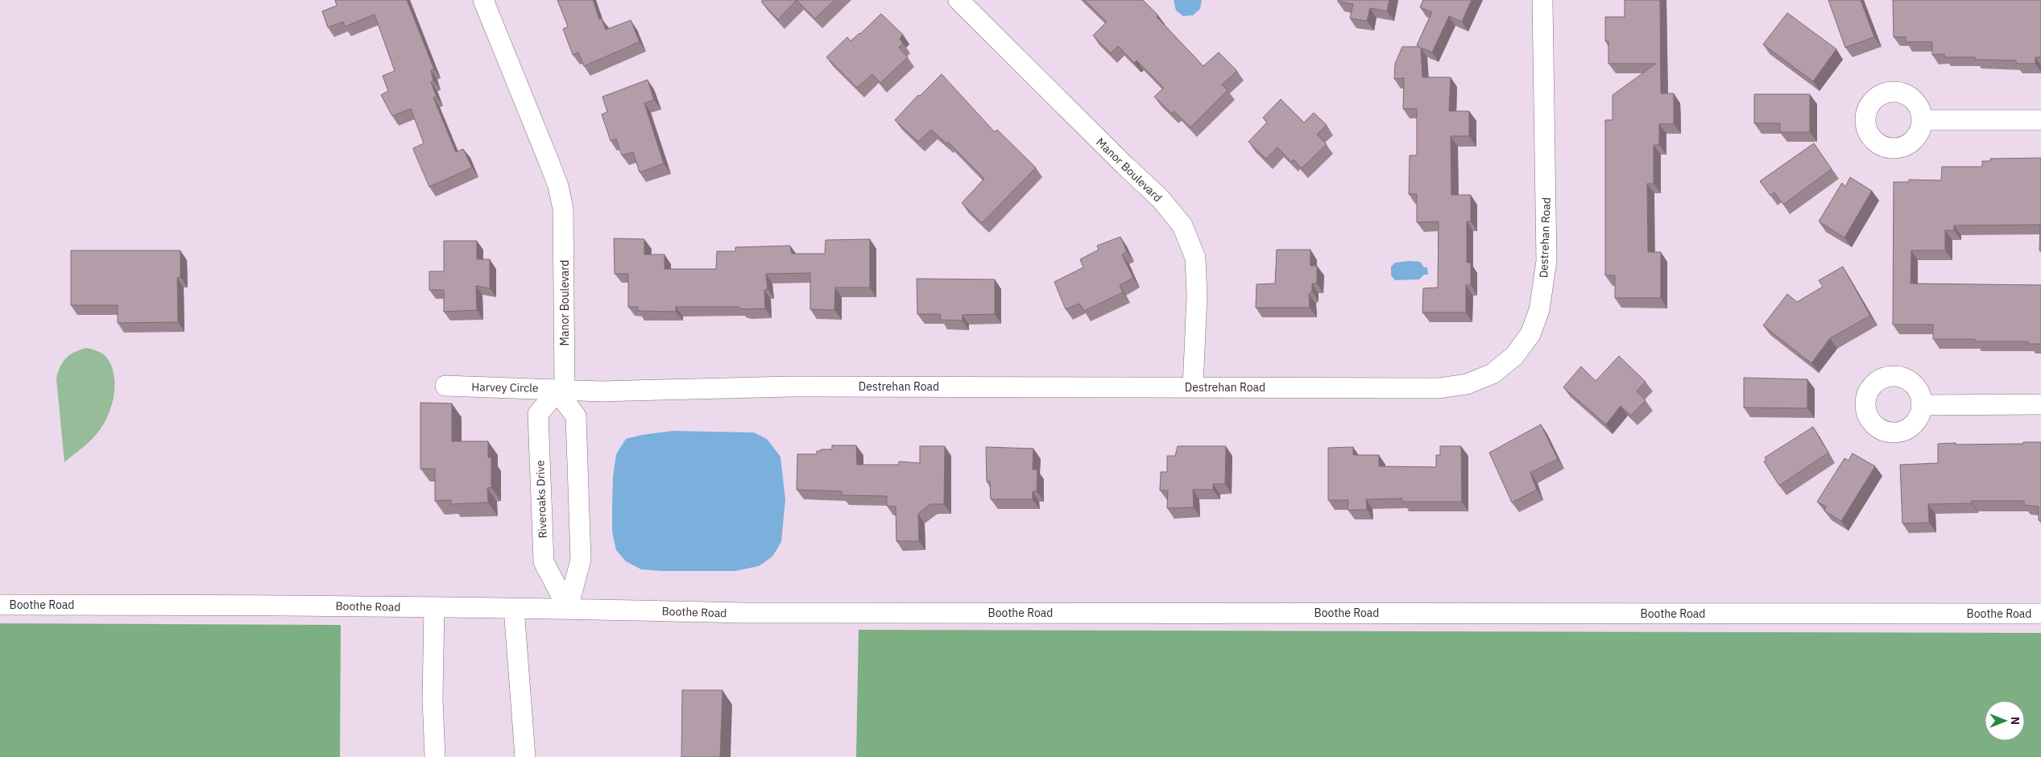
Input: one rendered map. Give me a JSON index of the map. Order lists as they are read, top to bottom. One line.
{"streets":{"street":["Manor Boulevard","Destrehan Road","Harvey Circle","Riveroaks Drive","Boothe Road"]},"crossings":[["Manor Boulevard","Destrehan Road"],["Manor Boulevard","Harvey Circle"],["Manor Boulevard","Riveroaks Drive"],["Destrehan Road","Harvey Circle"],["Destrehan Road","Riveroaks Drive"],["Harvey Circle","Riveroaks Drive"],["Riveroaks Drive","Boothe Road"]],"north":"right"}
